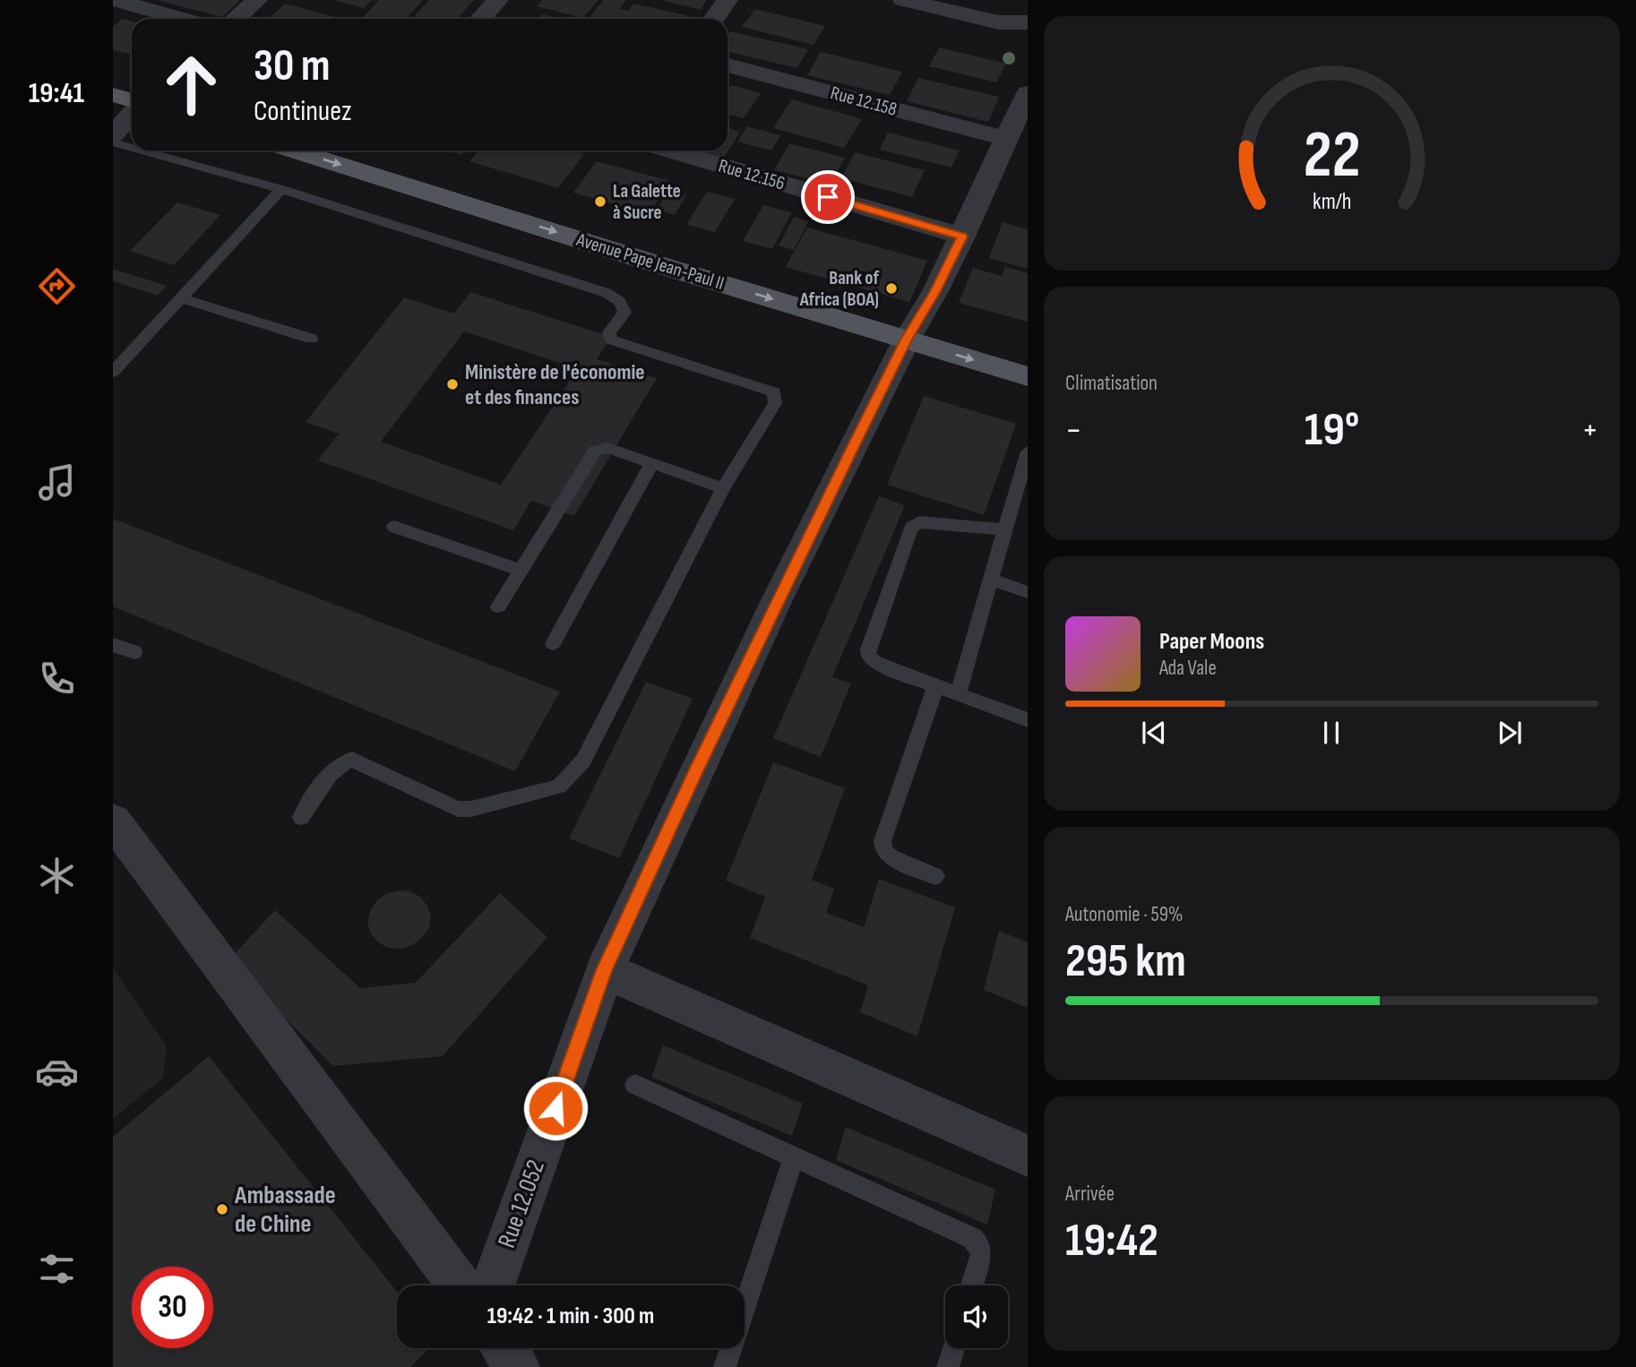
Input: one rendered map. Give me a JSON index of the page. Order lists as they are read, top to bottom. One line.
{"streets":{"main road":["Avenue Pape Jean-Paul II"],"street":["Rue 12.158","Rue 12.156","Rue 12.052"]},"crossings":[["Rue 12.158","Rue 12.052"],["Rue 12.156","Rue 12.052"],["Avenue Pape Jean-Paul II","Rue 12.052"]],"places":["La Galette à Sucre","Bank of Africa (BOA)","Ministère de l'économie et des finances","Ambassade de Chine"],"page":{"tabs":"19:41","turn":["30 m","Continuez"],"tile":["Climatisation",["Autonomie · 59%","295 km"],["Arrivée","19:42"]],"heat":["−","19°","+"],"song":["Paper Moons","Ada Vale"],"limit":"30","trip":"19:42 · 1 min · 300 m","gauge":["22","km/h"]}}
